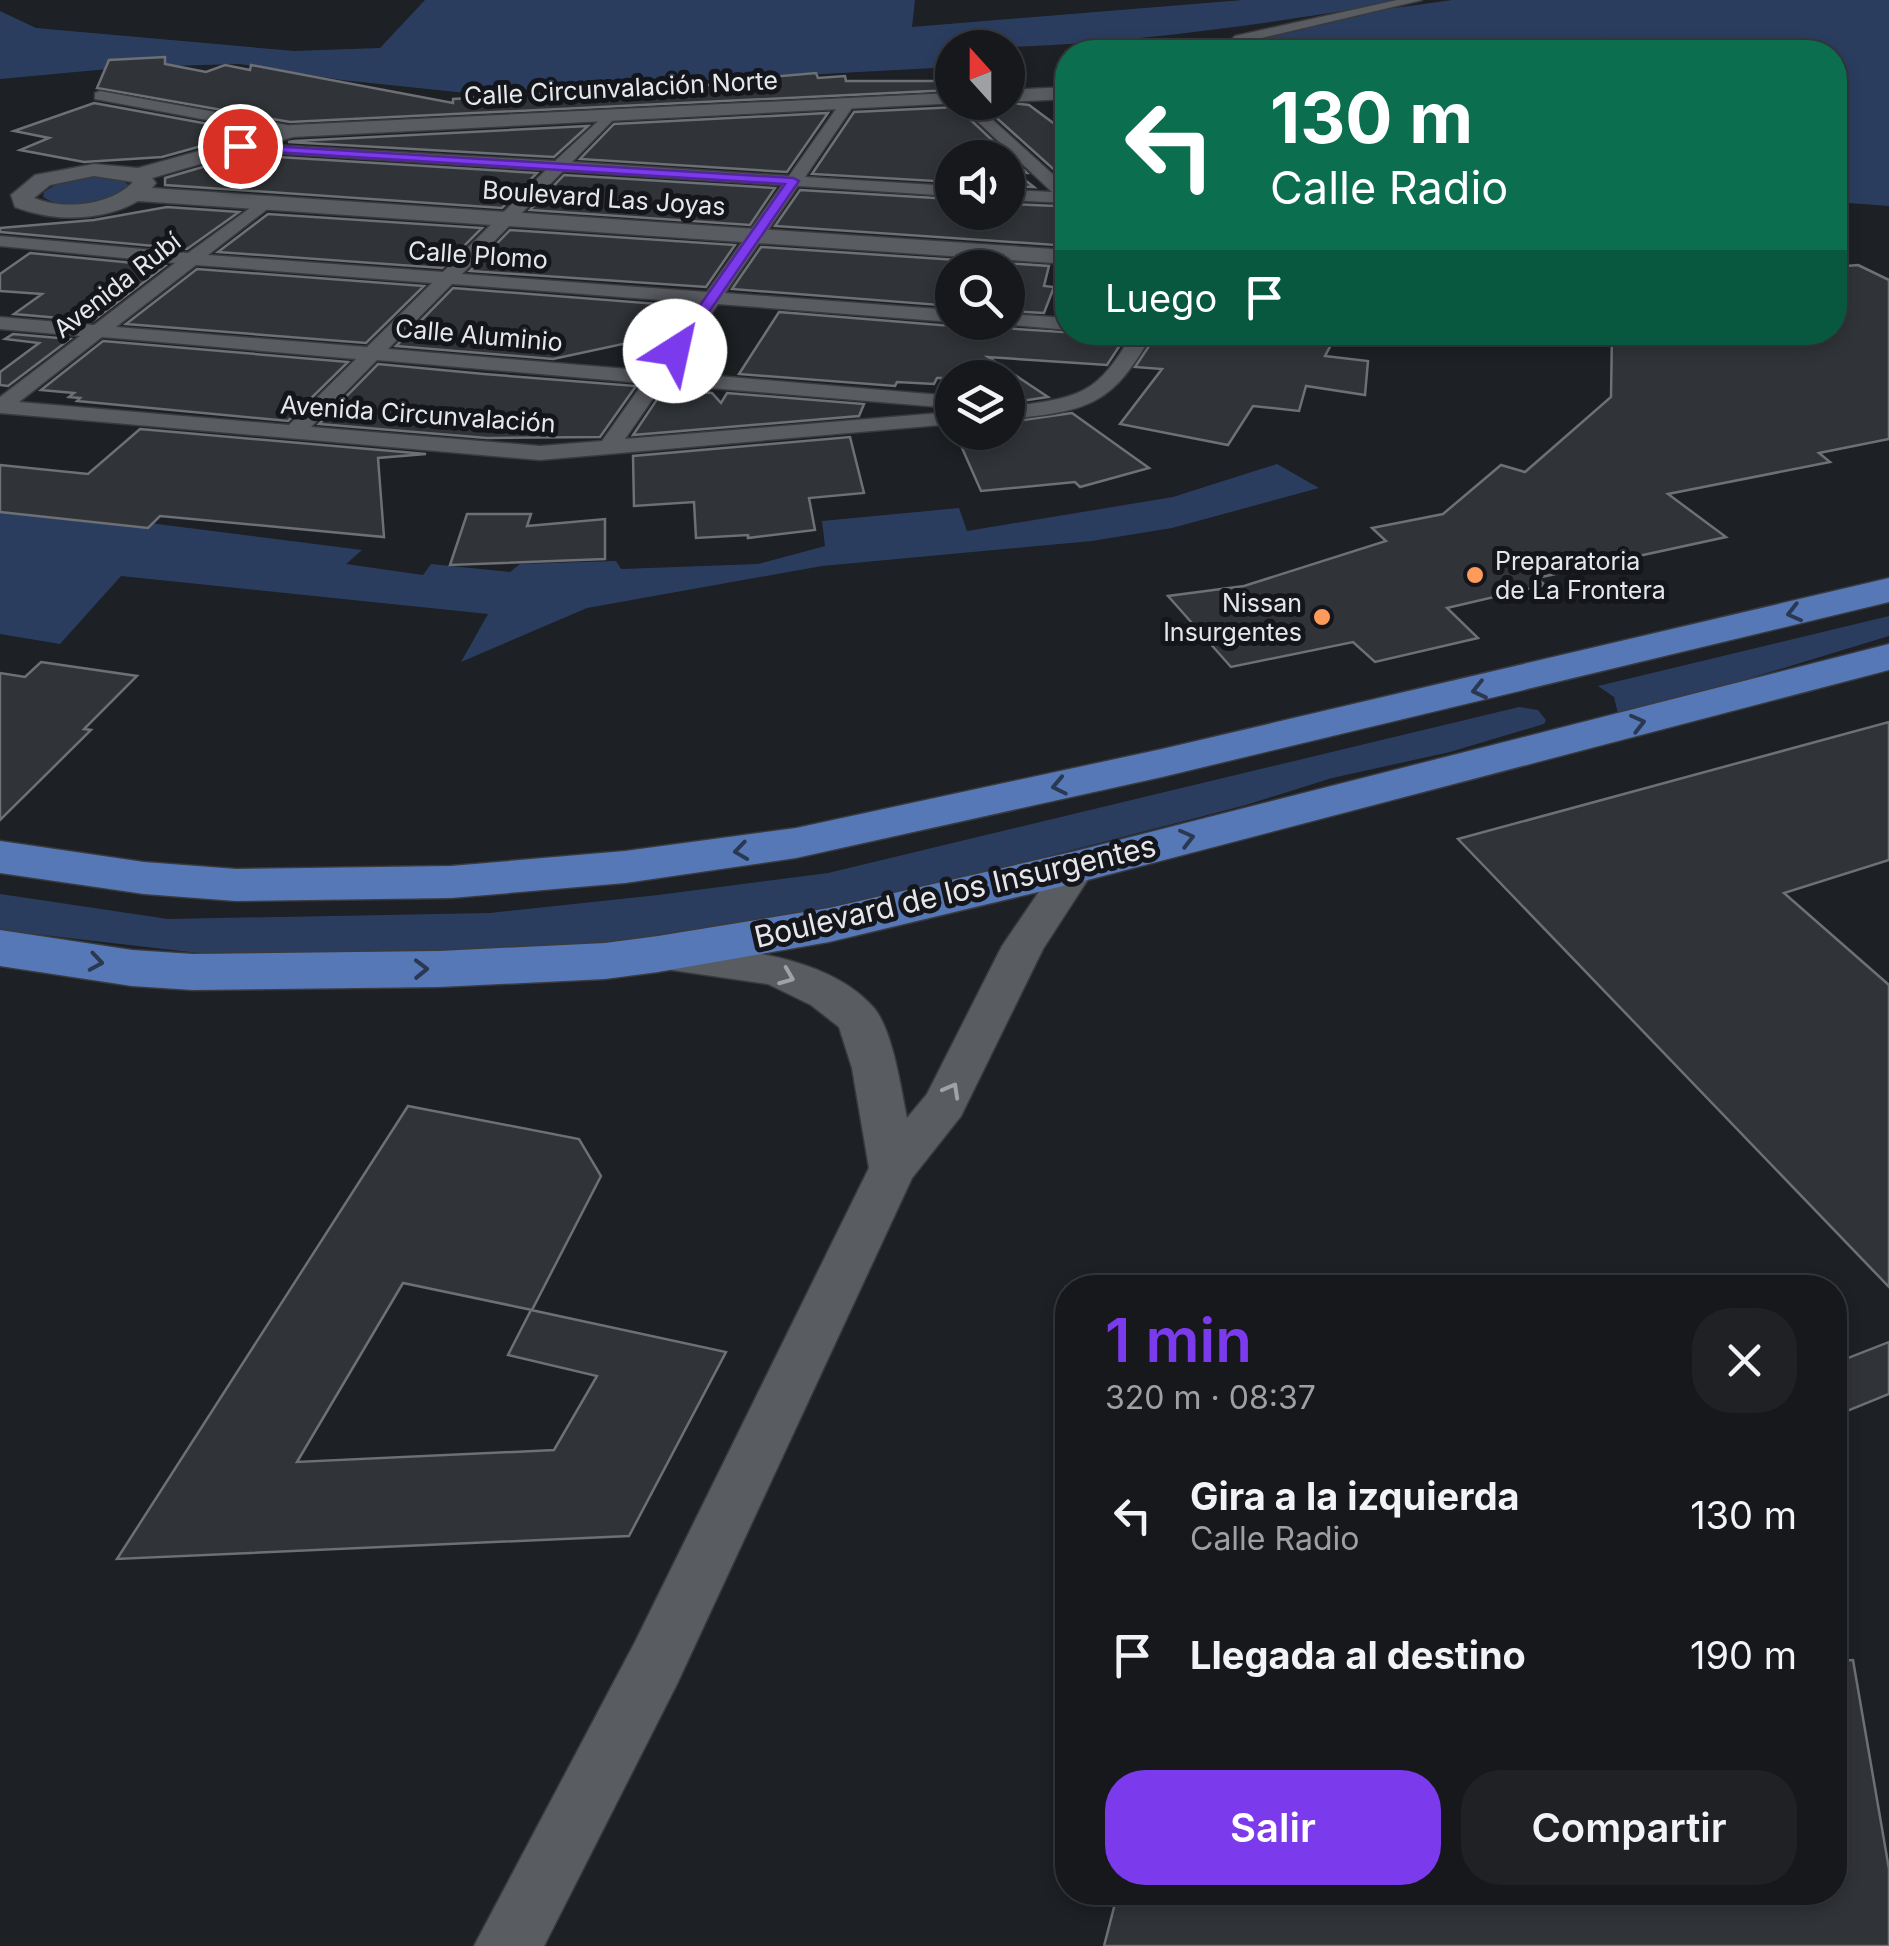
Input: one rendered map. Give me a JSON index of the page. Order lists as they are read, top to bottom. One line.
{"streets":{"main road":["Boulevard de los Insurgentes"],"street":["Calle Circunvalación Norte","Boulevard Las Joyas","Calle Plomo","Avenida Rubí","Calle Aluminio","Avenida Circunvalación"]},"crossings":[["Calle Circunvalación Norte","Boulevard Las Joyas"],["Boulevard Las Joyas","Avenida Rubí"],["Calle Plomo","Avenida Rubí"],["Avenida Rubí","Calle Aluminio"],["Avenida Rubí","Avenida Circunvalación"]],"places":["Preparatoria de La Frontera","Nissan Insurgentes"],"north":"top","page":{"turn":["130 m","Calle Radio"],"then":"Luego","heading":["1 min","320 m · 08:37"],"list":[{"name":"Gira a la izquierda","note":"Calle Radio","value":"130 m"},{"name":"Llegada al destino","value":"190 m"}],"buttons":["Salir","Compartir"]}}
